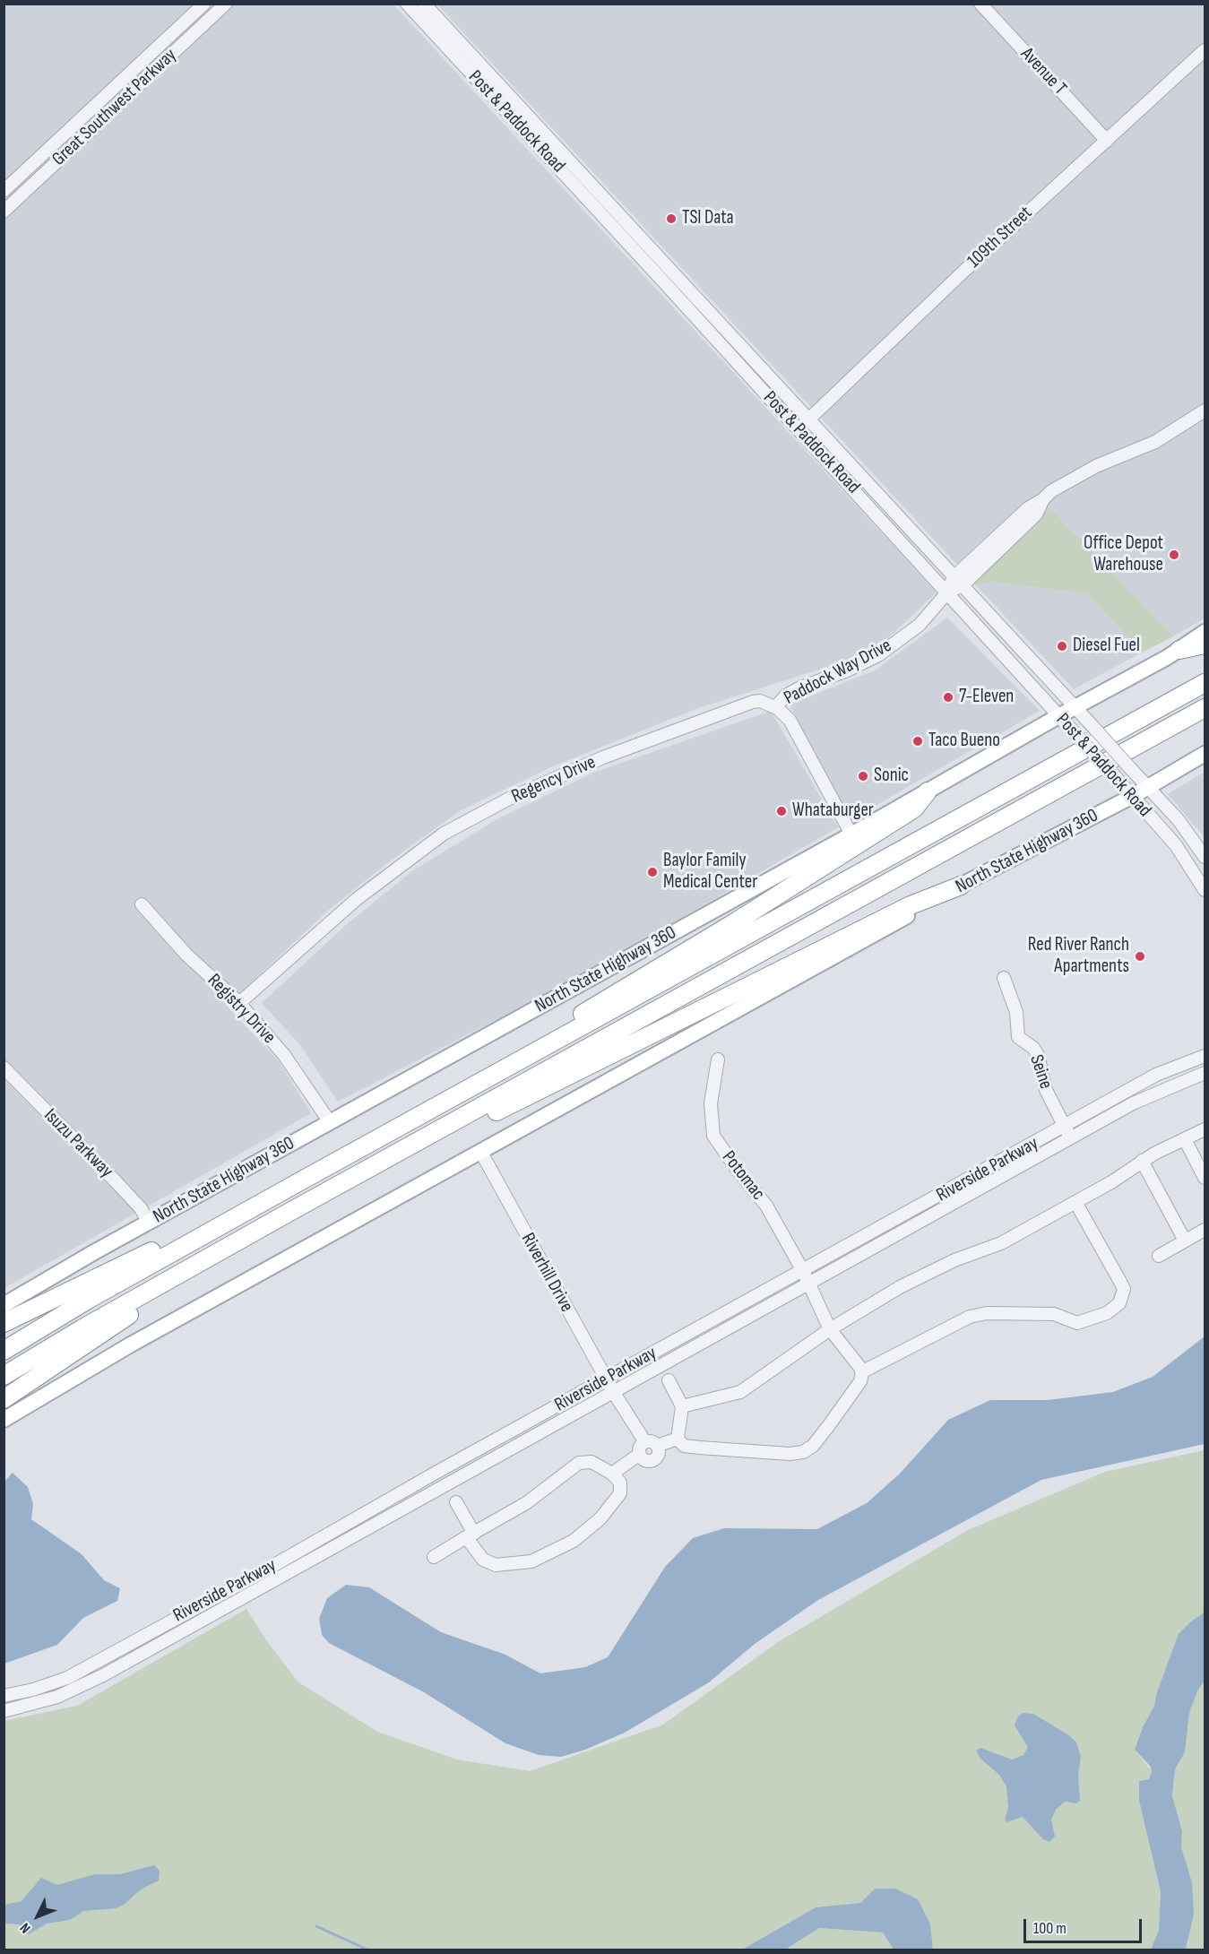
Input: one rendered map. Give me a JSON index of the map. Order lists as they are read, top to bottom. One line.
{"streets":{"main road":["North State Highway 360"],"street":["Avenue T","Great Southwest Parkway","Post & Paddock Road","109th Street","Paddock Way Drive","Regency Drive","Registry Drive","Seine","Isuzu Parkway","Riverside Parkway","Potomac","Riverhill Drive"]},"crossings":[["Avenue T","109th Street"],["Post & Paddock Road","109th Street"],["Post & Paddock Road","Paddock Way Drive"],["Post & Paddock Road","North State Highway 360"],["Paddock Way Drive","Regency Drive"],["Regency Drive","Registry Drive"],["North State Highway 360","Registry Drive"],["North State Highway 360","Isuzu Parkway"],["North State Highway 360","Riverhill Drive"],["Seine","Riverside Parkway"],["Riverside Parkway","Potomac"],["Riverside Parkway","Riverhill Drive"]],"places":["TSI Data","Office Depot Warehouse","Diesel Fuel","7-Eleven","Taco Bueno","Sonic","Whataburger","Baylor Family Medical Center","Red River Ranch Apartments"],"scale_bar":"100 m","north":"bottom left"}
